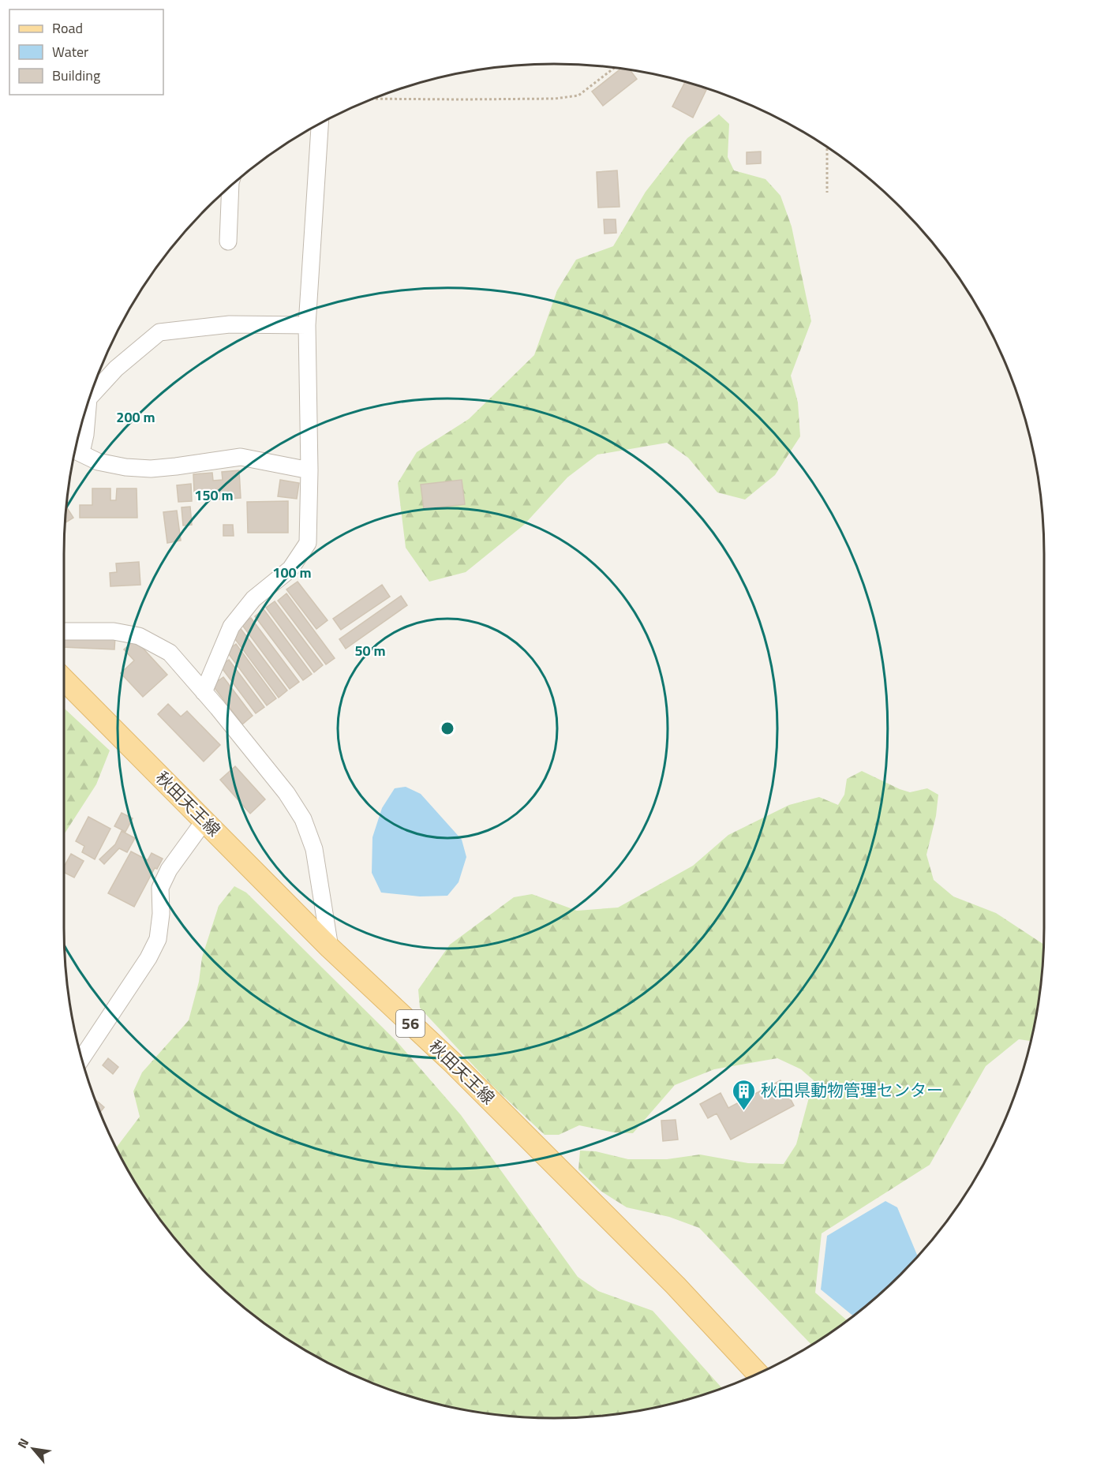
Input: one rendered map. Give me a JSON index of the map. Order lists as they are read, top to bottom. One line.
{"streets":{"main road":["秋田天王線","56"]},"places":{"building":["秋田県動物管理センター"]},"legend":["Road","Water","Building"],"north":"top left","rings":["200 m","150 m","100 m","50 m"]}
